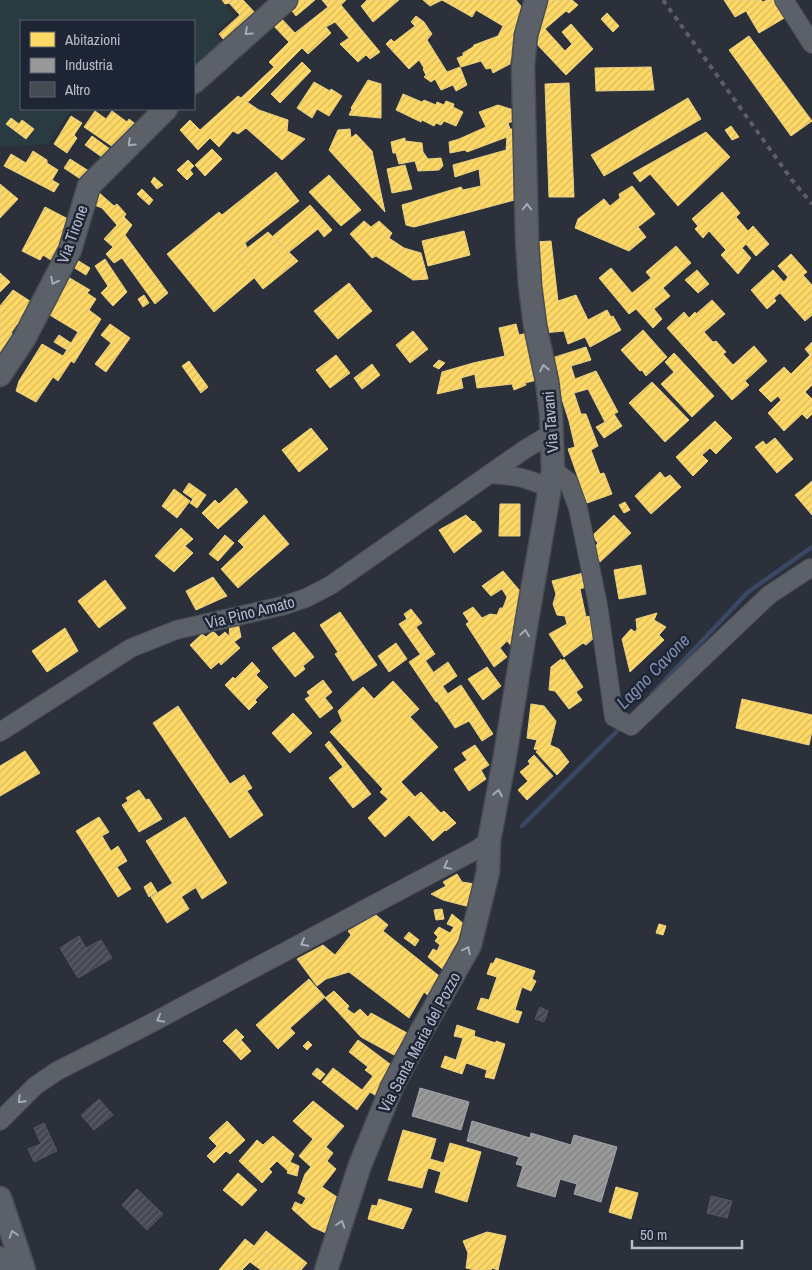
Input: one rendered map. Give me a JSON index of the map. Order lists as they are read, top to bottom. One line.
{"streets":{"street":["Via Tirone","Via Tavani","Via Pino Amato","Via Santa Maria del Pozzo"]},"crossings":[["Via Tavani","Via Pino Amato"],["Via Tavani","Via Santa Maria del Pozzo"]],"one_way":["Via Tirone","Via Tavani","Via Santa Maria del Pozzo"],"water":["Lagno Cavone"],"legend":["Abitazioni","Industria","Altro"],"scale_bar":"50 m"}
